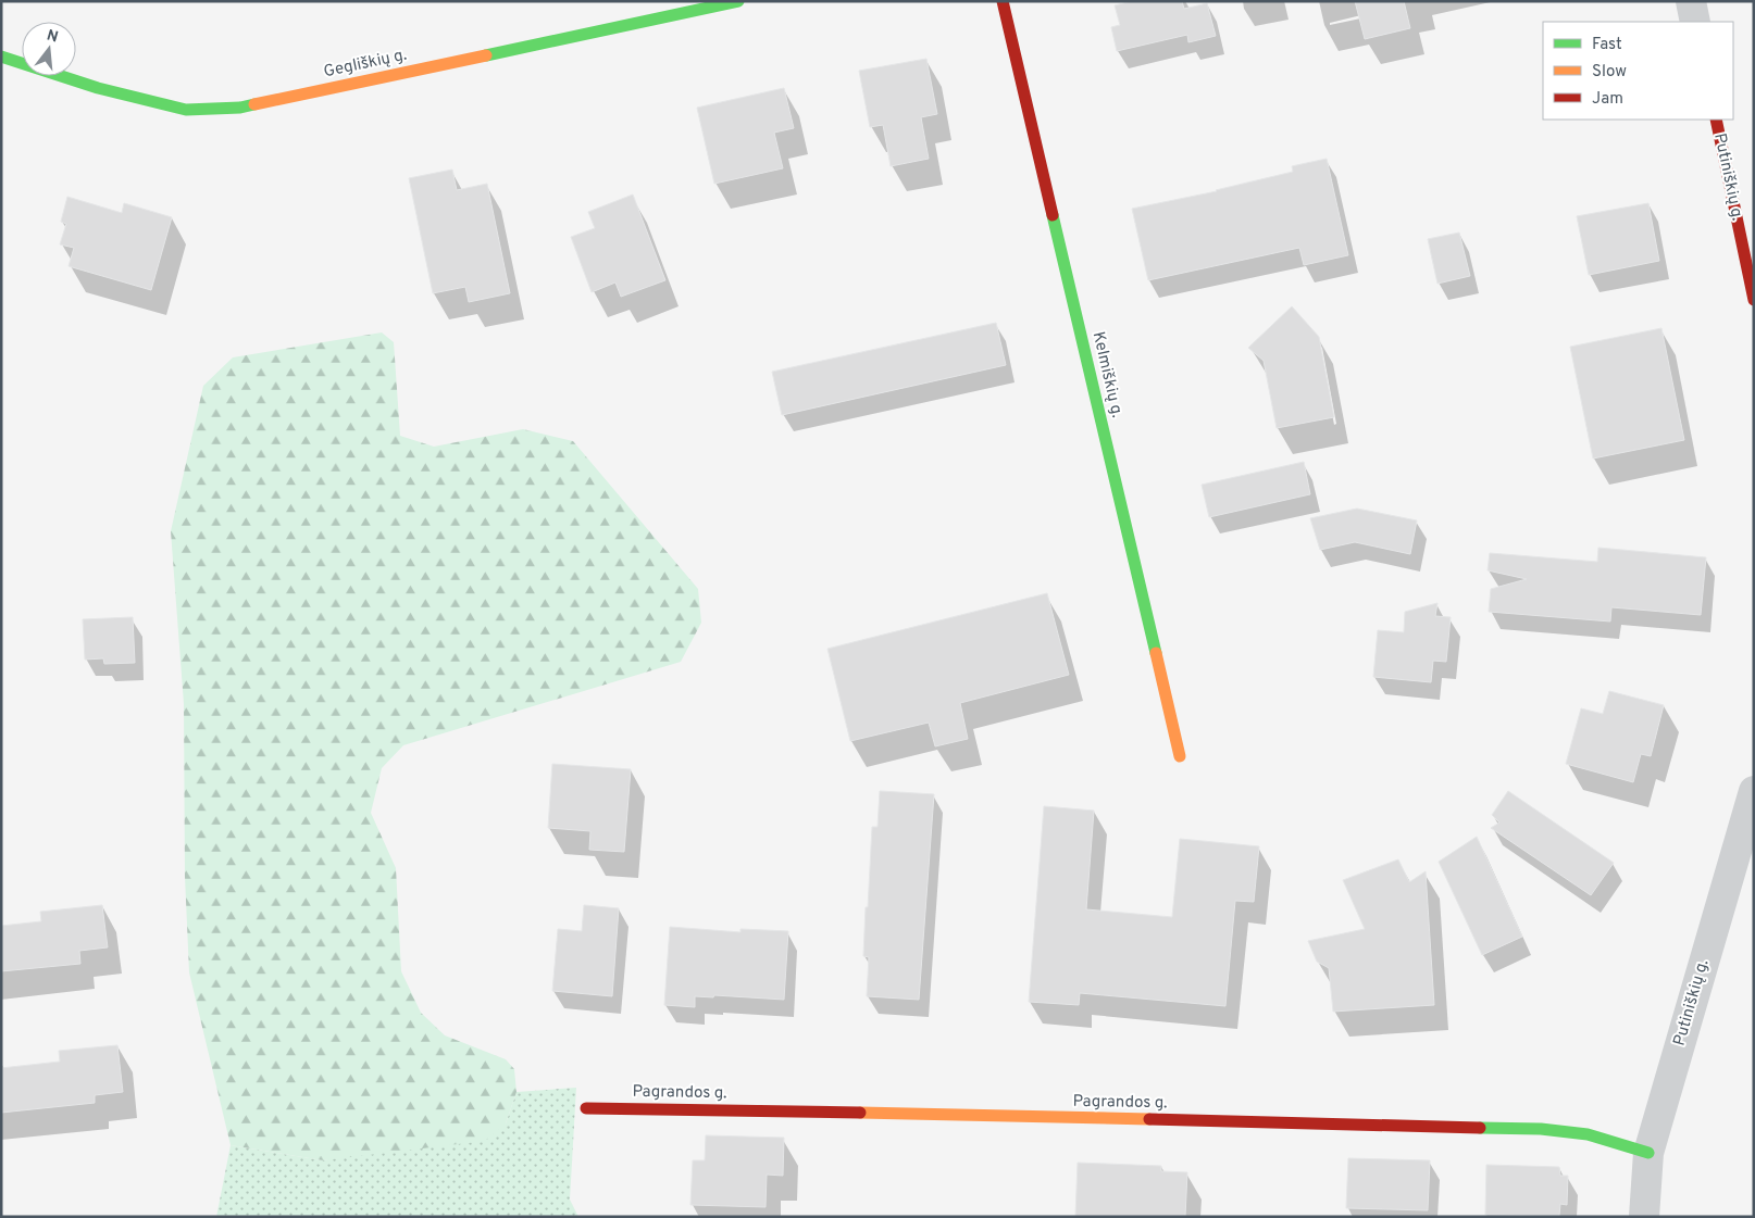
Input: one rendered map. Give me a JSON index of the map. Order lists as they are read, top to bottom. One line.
{"streets":{"street":["Gegliškių g.","Putiniškių g.","Kelmiškių g.","Pagrandos g."]},"crossings":[["Putiniškių g.","Pagrandos g."]],"legend":["Fast","Slow","Jam"],"north":"top"}
